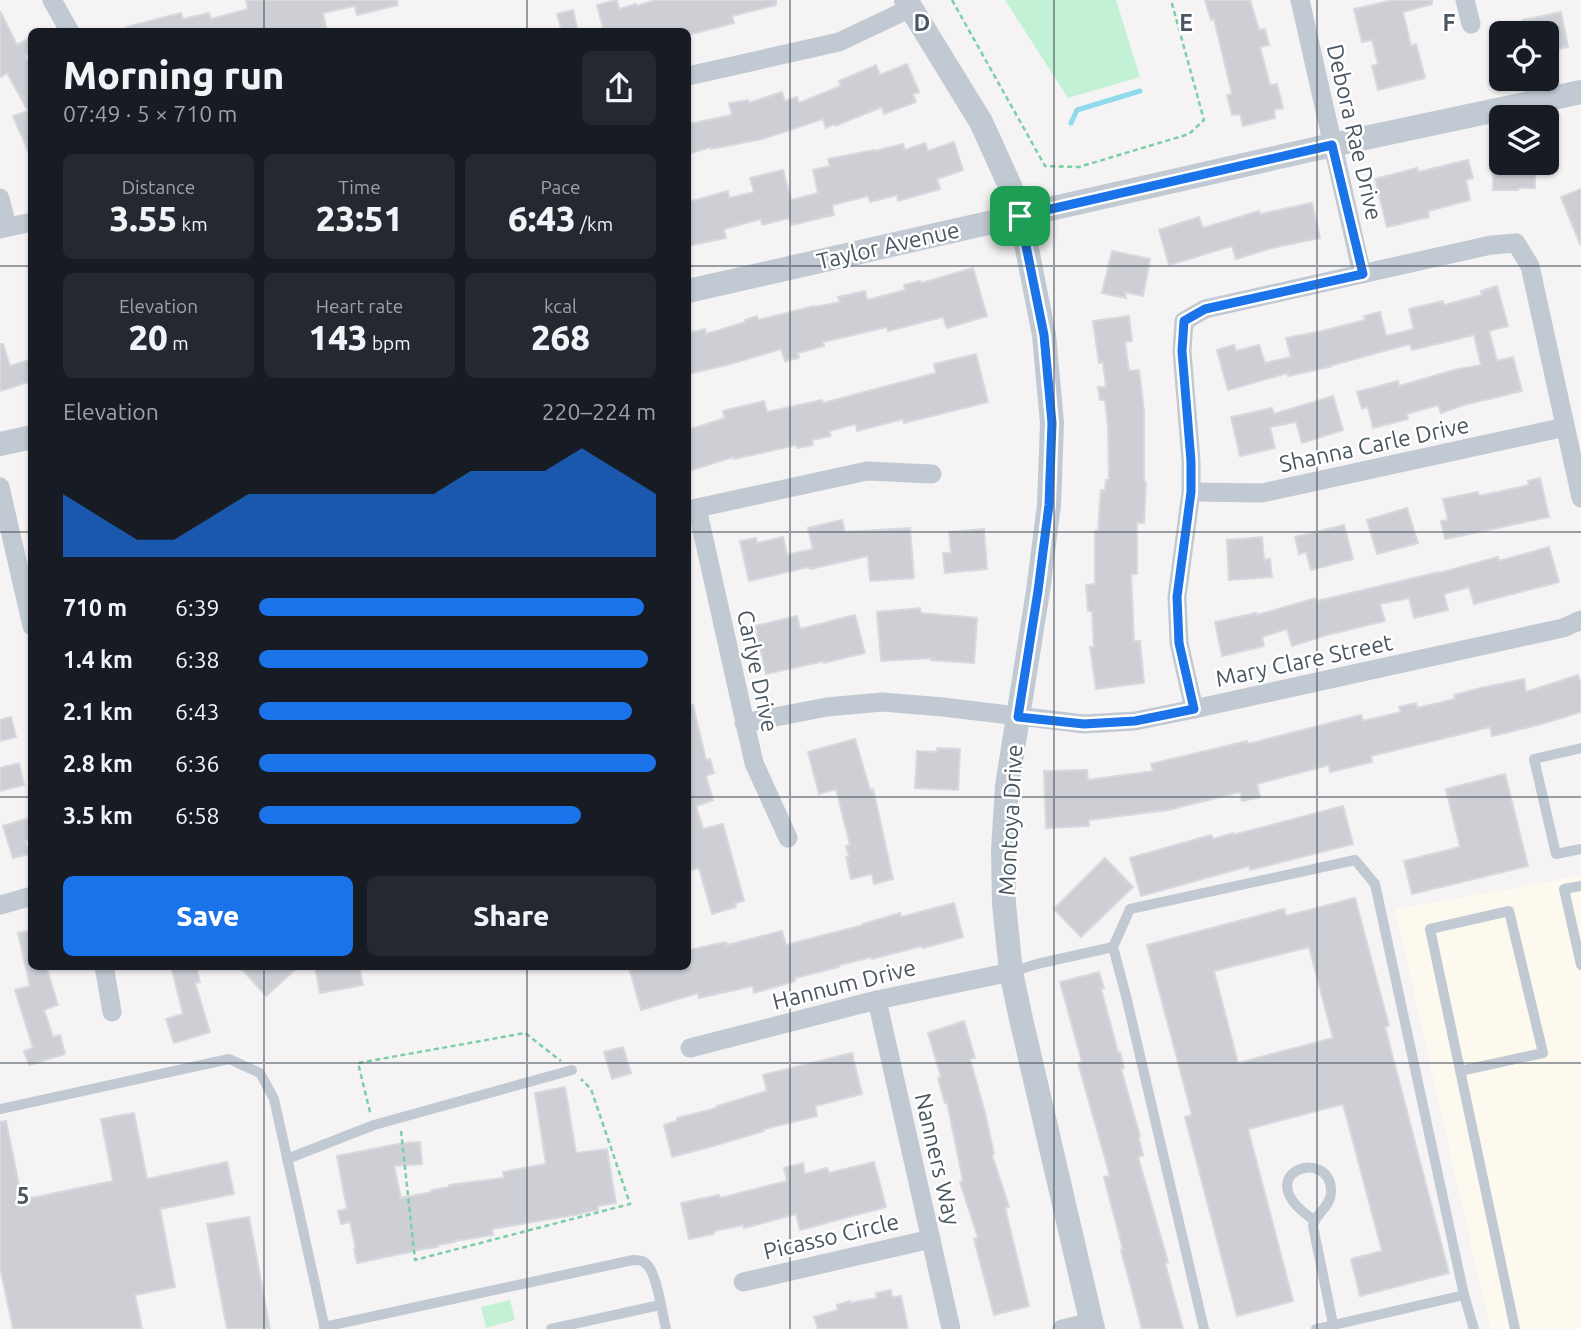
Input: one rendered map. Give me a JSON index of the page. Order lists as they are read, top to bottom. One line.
{"streets":{"street":["Debora Rae Drive","Taylor Avenue","Shanna Carle Drive","Mary Clare Street","Carlye Drive","Montoya Drive","Hannum Drive","Nanners Way","Picasso Circle"]},"crossings":[["Debora Rae Drive","Taylor Avenue"],["Taylor Avenue","Montoya Drive"],["Mary Clare Street","Carlye Drive"],["Mary Clare Street","Montoya Drive"],["Montoya Drive","Hannum Drive"],["Hannum Drive","Nanners Way"],["Nanners Way","Picasso Circle"]],"page":{"heading":["Morning run","07:49 · 5 × 710 m"],"stats":[["Distance","3.55 km"],["Time","23:51"],["Pace","6:43 /km"],["Elevation","20 m"],["Heart rate","143 bpm"],["kcal","268"]],"chart":["Elevation","220–224 m"],"list":[{"name":"710 m","note":"6:39"},{"name":"1.4 km","note":"6:38"},{"name":"2.1 km","note":"6:43"},{"name":"2.8 km","note":"6:36"},{"name":"3.5 km","note":"6:58"}],"buttons":["Save","Share"]},"grid":{"columns":["D","E","F"],"rows":["5"]}}
